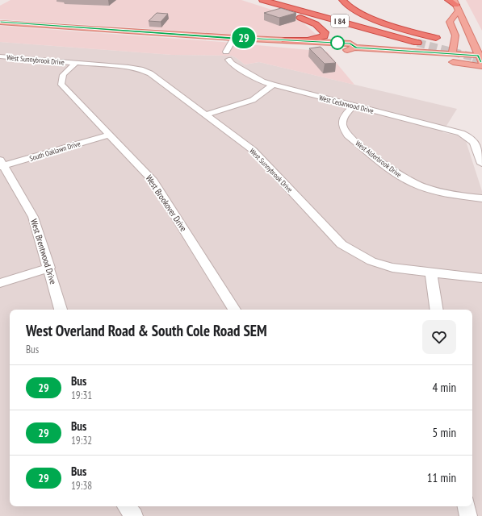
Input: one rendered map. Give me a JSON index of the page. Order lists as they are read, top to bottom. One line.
{"streets":{"highway":["I 84"],"street":["West Sunnybrook Drive","West Cedarwood Drive","South Oaklawn Drive","West Alderbrook Drive","West Brookover Drive","West Brentwood Drive"]},"crossings":[["West Sunnybrook Drive","West Brookover Drive"],["West Cedarwood Drive","West Alderbrook Drive"],["South Oaklawn Drive","West Brookover Drive"],["South Oaklawn Drive","West Brentwood Drive"]],"lines":["bus line 29"],"page":{"on_map":"29","heading":["West Overland Road & South Cole Road SEM","Bus"],"list":[{"mark":"29","name":"Bus","note":"19:31","value":"4 min"},{"mark":"29","name":"Bus","note":"19:32","value":"5 min"},{"mark":"29","name":"Bus","note":"19:38","value":"11 min"}]}}
